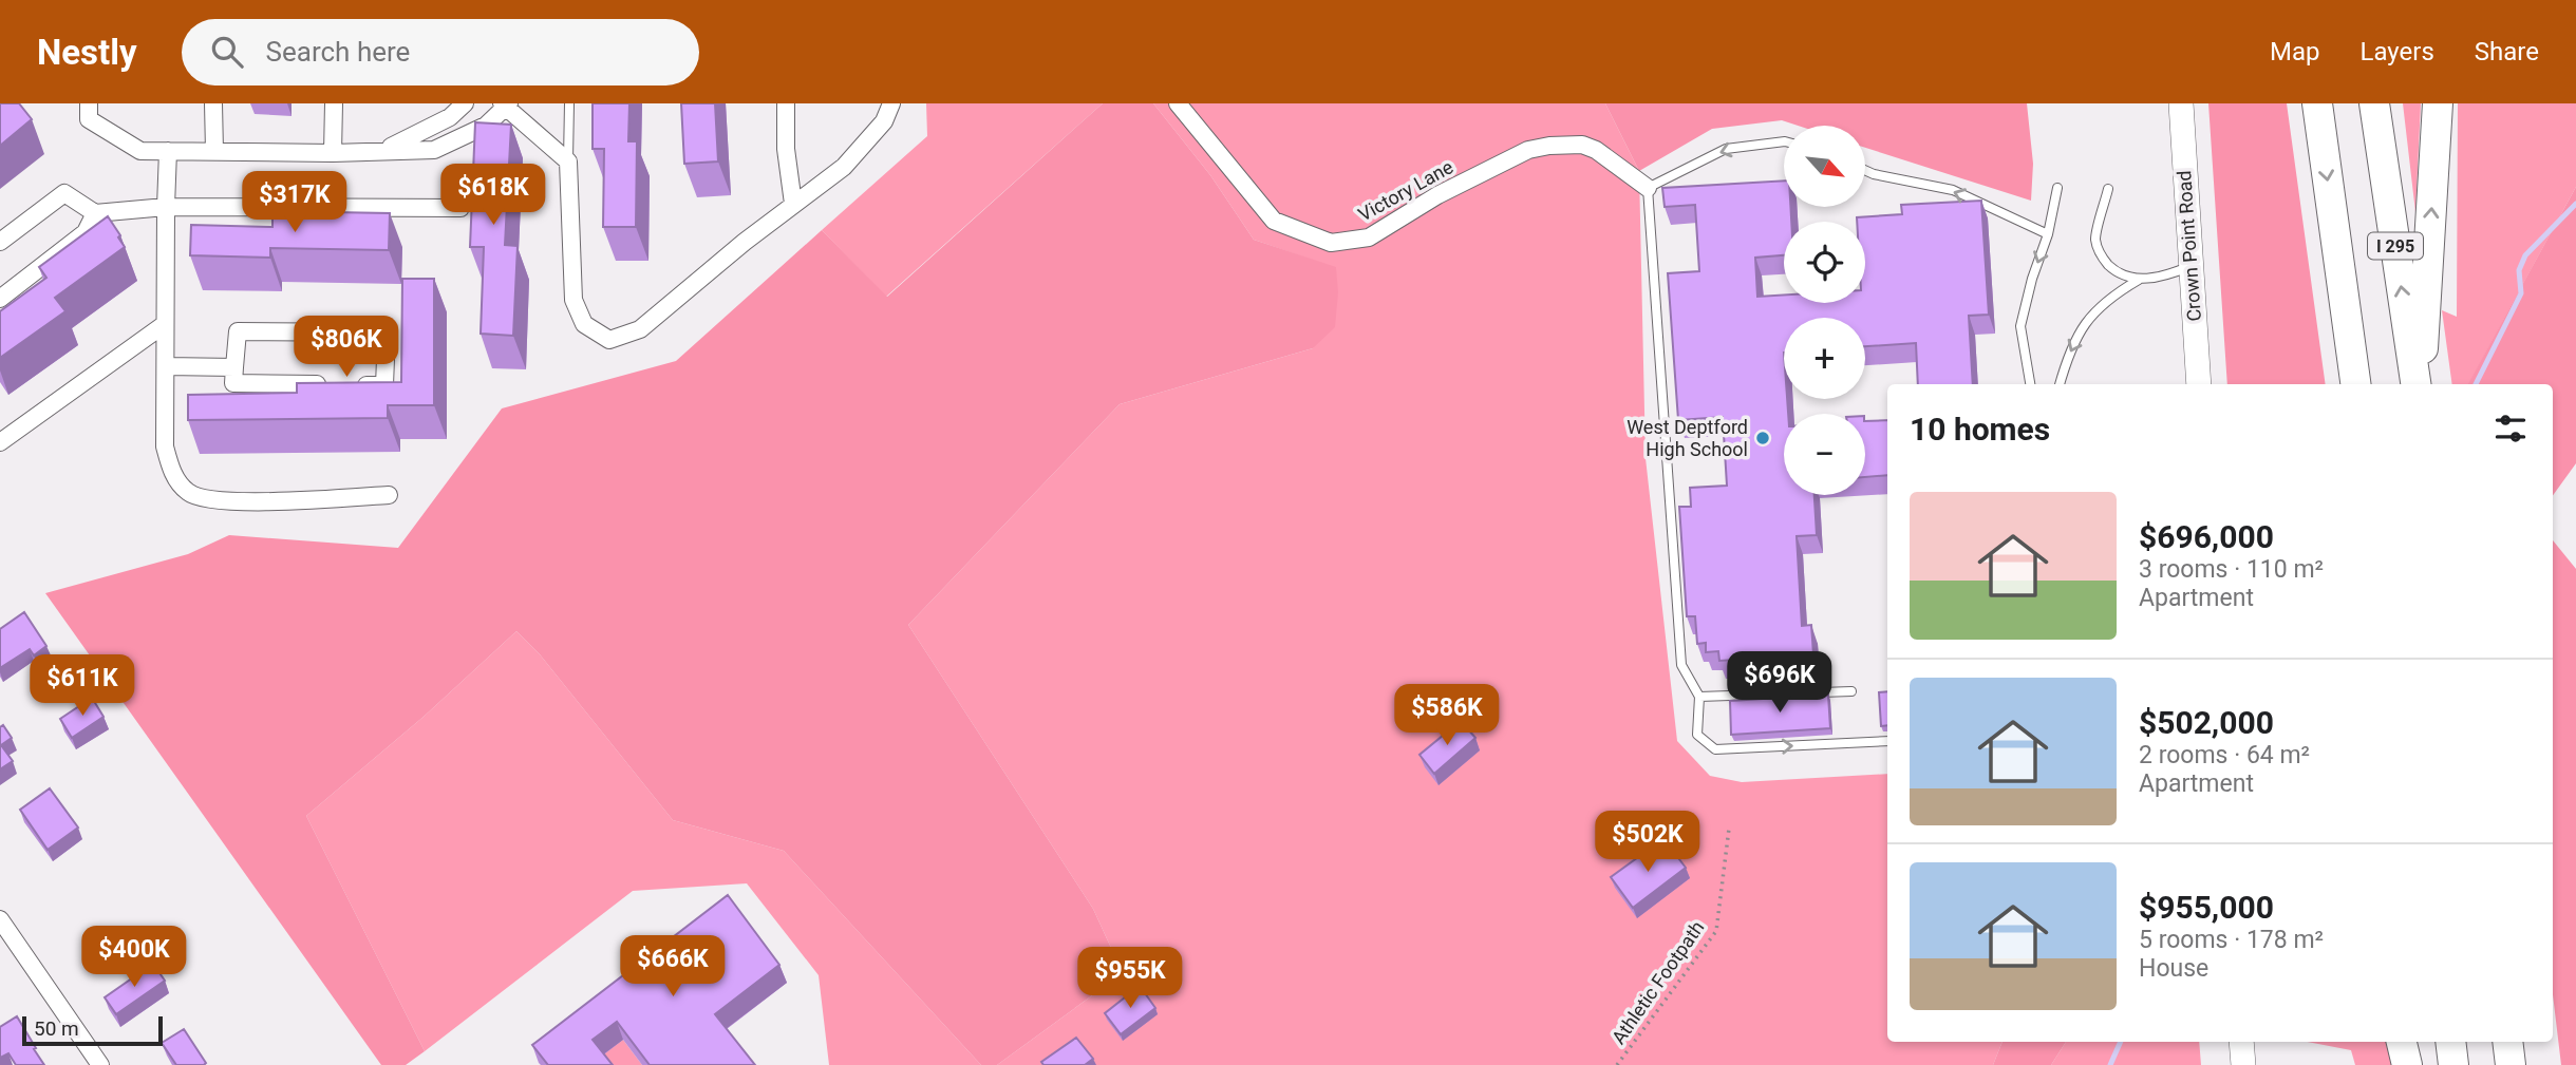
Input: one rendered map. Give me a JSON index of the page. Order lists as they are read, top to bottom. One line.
{"streets":{"highway":["I 295"],"main road":["Crown Point Road"],"street":["Victory Lane"],"path":["Athletic Footpath"]},"places":["West Deptford High School"],"scale_bar":"50 m","north":"bottom right","page":{"header":"Nestly","search":"Search here","nav":["Map","Layers","Share"],"map_buttons":["+","−"],"price":["$618K","$317K","$806K","$696K","$611K","$586K","$502K","$400K","$666K","$955K"],"heading":"10 homes","list":[{"name":"$696,000","note":"3 rooms · 110 m² · Apartment"},{"name":"$502,000","note":"2 rooms · 64 m² · Apartment"},{"name":"$955,000","note":"5 rooms · 178 m² · House"}],"scale":"50 m"}}
